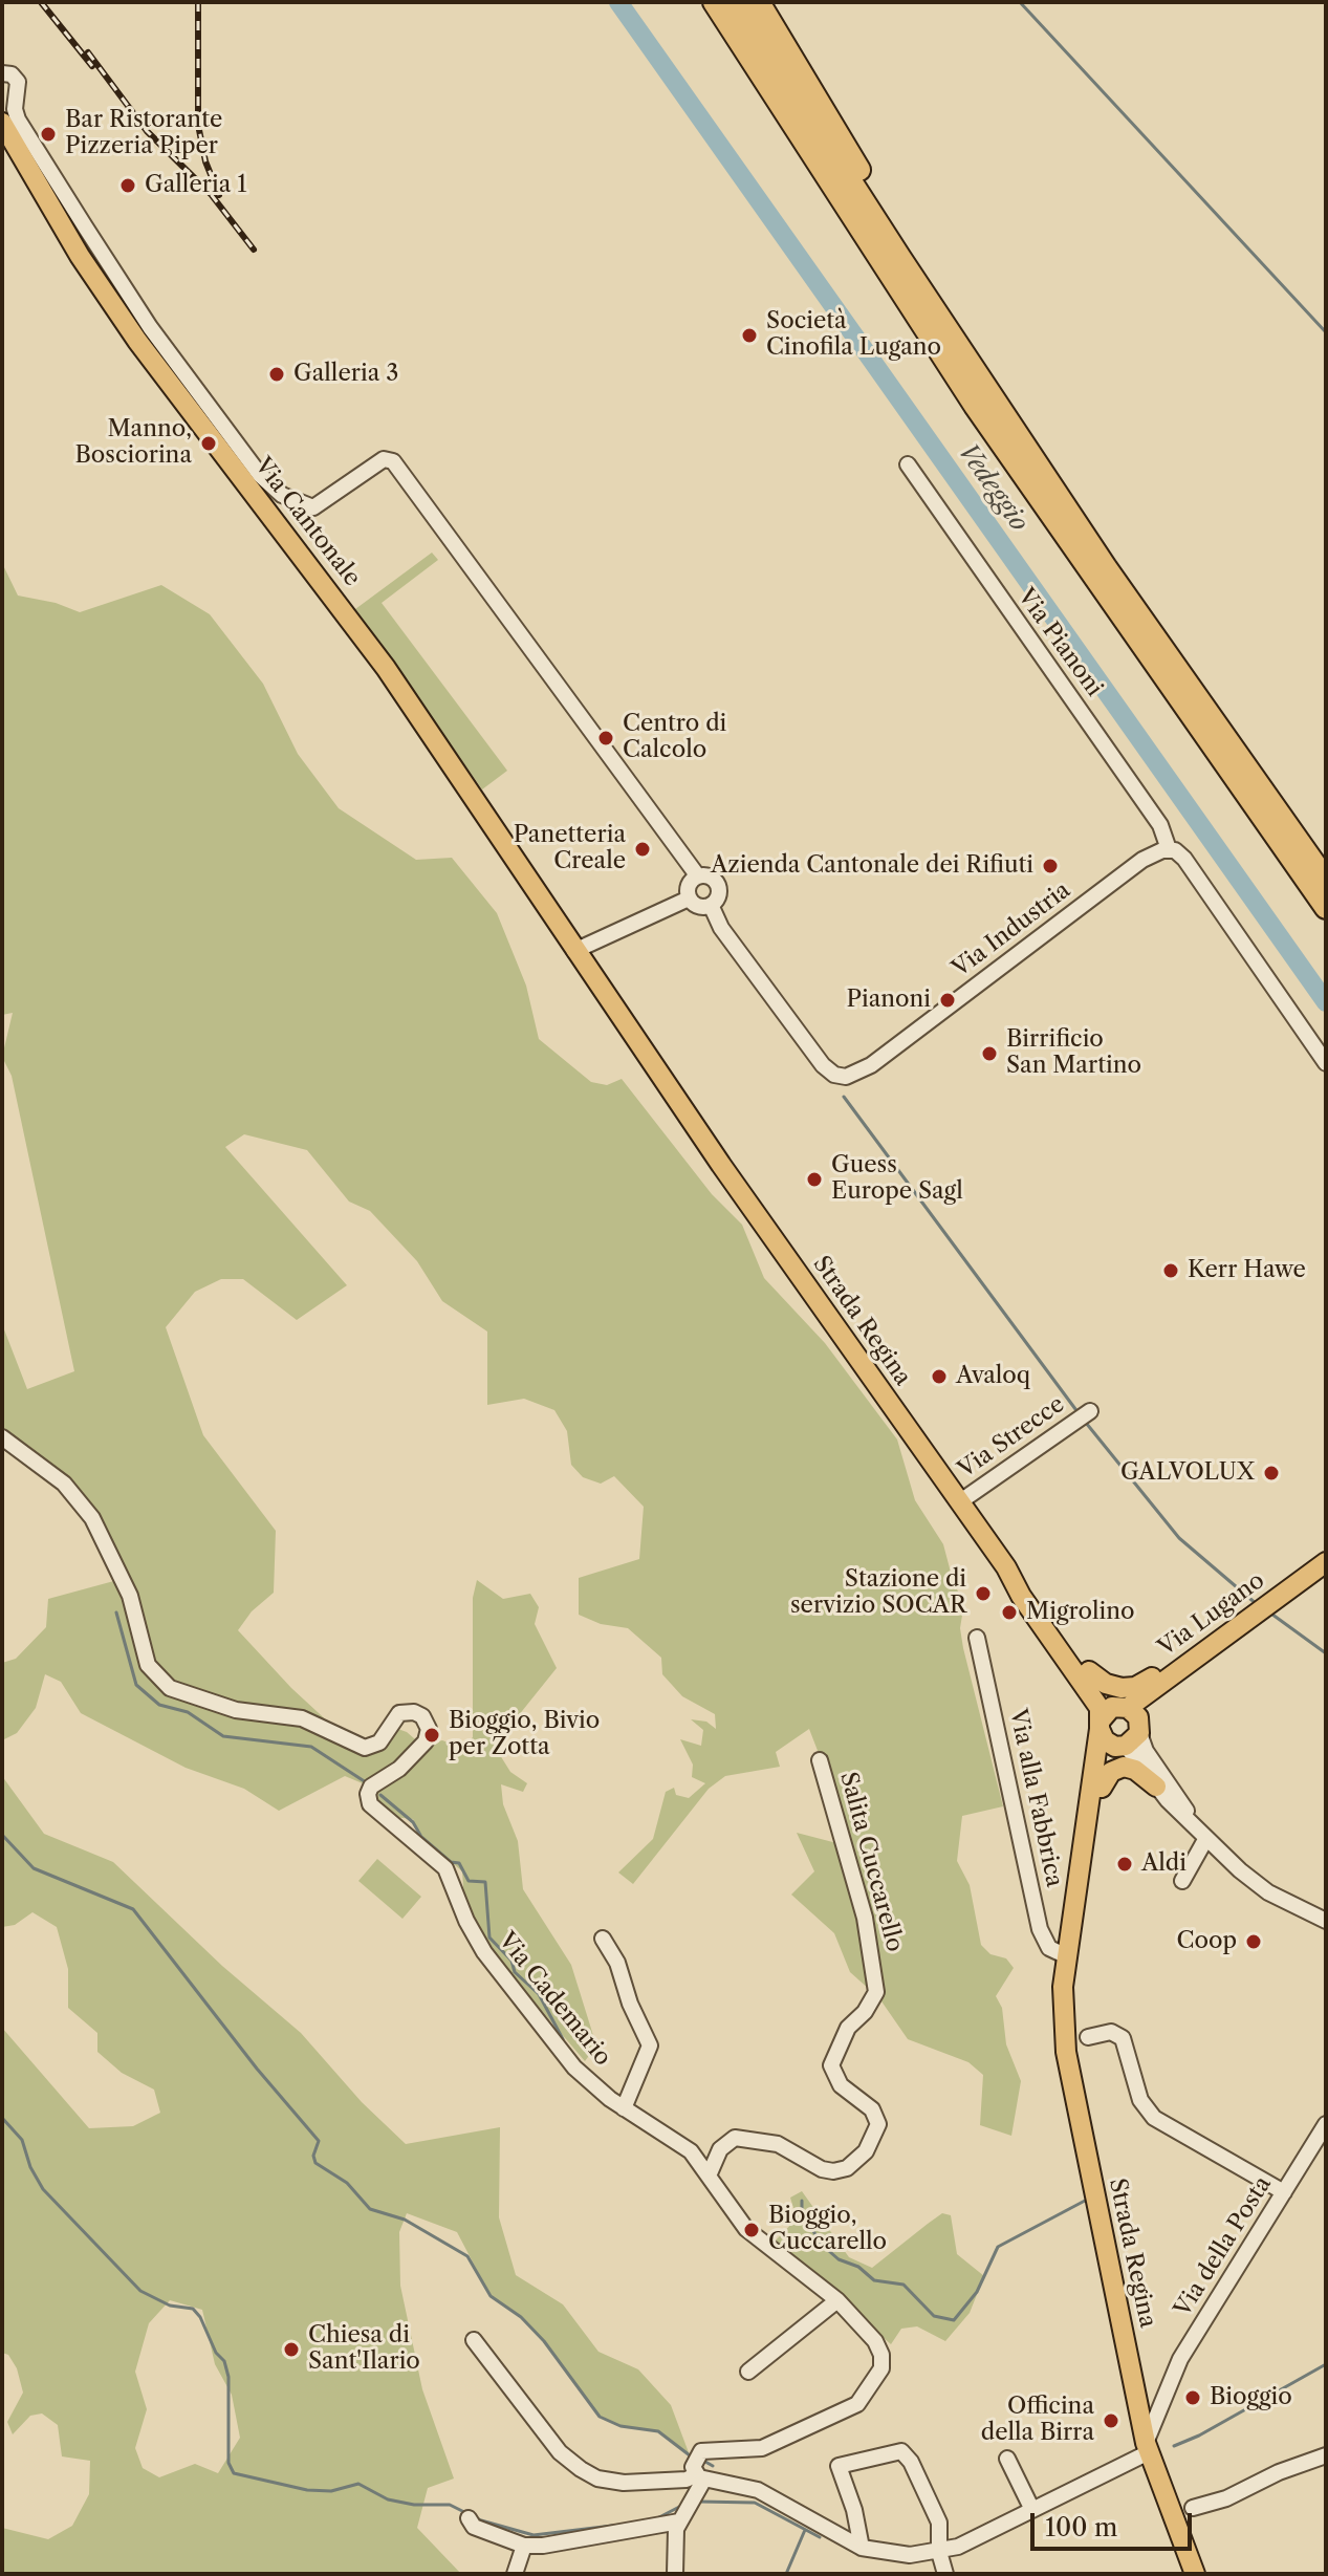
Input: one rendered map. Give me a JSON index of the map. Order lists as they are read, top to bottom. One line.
{"streets":{"main road":["Via Cantonale","Strada Regina","Via Lugano"],"street":["Via Pianoni","Via Industria","Via Strecce","Via alla Fabbrica","Salita Cuccarello","Via Cademario","Via della Posta"]},"crossings":[["Via Cantonale","Strada Regina"],["Via Pianoni","Via Industria"],["Strada Regina","Via Strecce"],["Strada Regina","Via Lugano"],["Strada Regina","Via alla Fabbrica"],["Strada Regina","Via della Posta"],["Salita Cuccarello","Via Cademario"]],"water":["Vedeggio"],"places":["Bar Ristorante Pizzeria Piper","Galleria 1","Società Cinofila Lugano","Galleria 3","Manno, Bosciorina","Centro di Calcolo","Panetteria Creale","Azienda Cantonale dei Rifiuti","Pianoni","Birrificio San Martino","Guess Europe Sagl","Kerr Hawe","Avaloq","GALVOLUX","Stazione di servizio SOCAR","Migrolino","Bioggio, Bivio per Zotta","Aldi","Coop","Bioggio, Cuccarello","Chiesa di Sant'Ilario","Bioggio","Officina della Birra"],"scale_bar":"100 m"}
